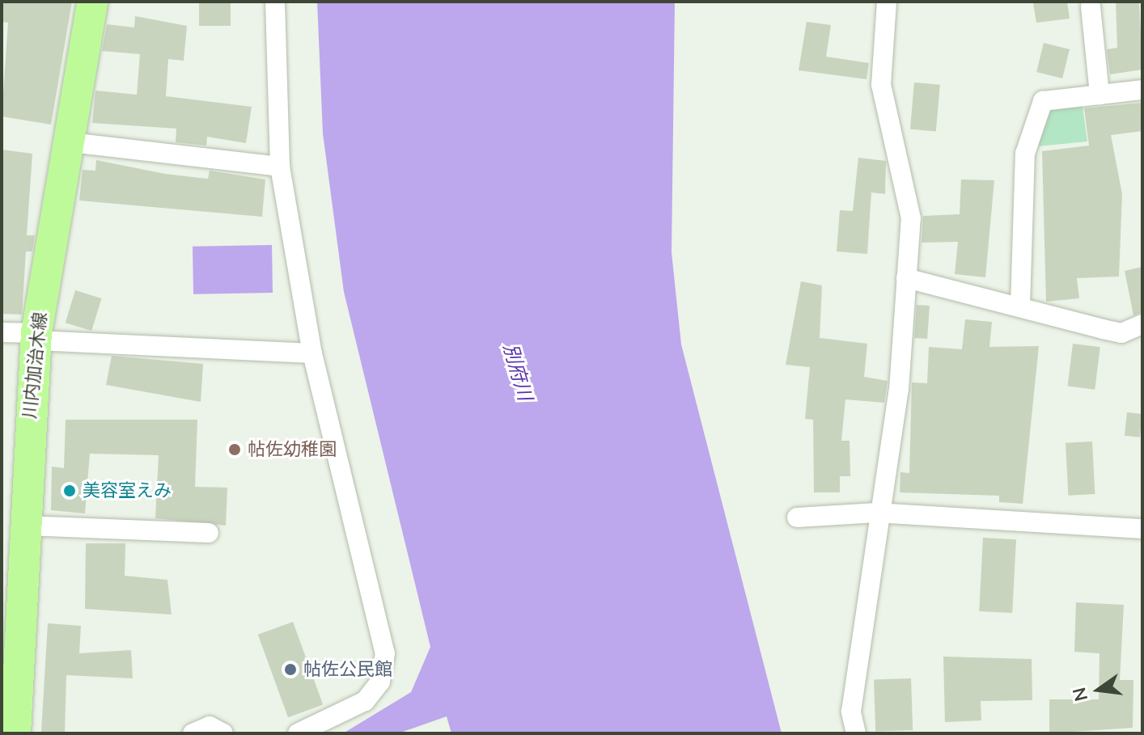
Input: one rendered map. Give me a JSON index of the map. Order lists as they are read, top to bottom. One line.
{"streets":{"main road":["川内加治木線"]},"water":["別府川"],"places":["帖佐幼稚園","美容室えみ","帖佐公民館"],"north":"left"}
